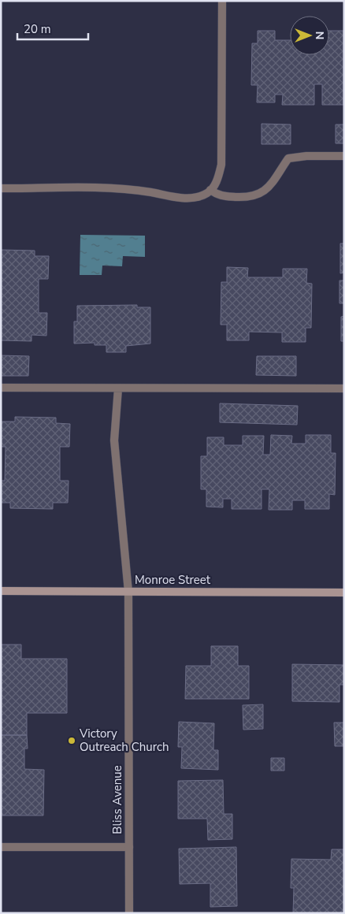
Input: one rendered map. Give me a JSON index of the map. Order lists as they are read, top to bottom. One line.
{"streets":{"main road":["Monroe Street"],"street":["Bliss Avenue"]},"crossings":[["Monroe Street","Bliss Avenue"]],"places":["Victory Outreach Church"],"scale_bar":"20 m","north":"right"}
